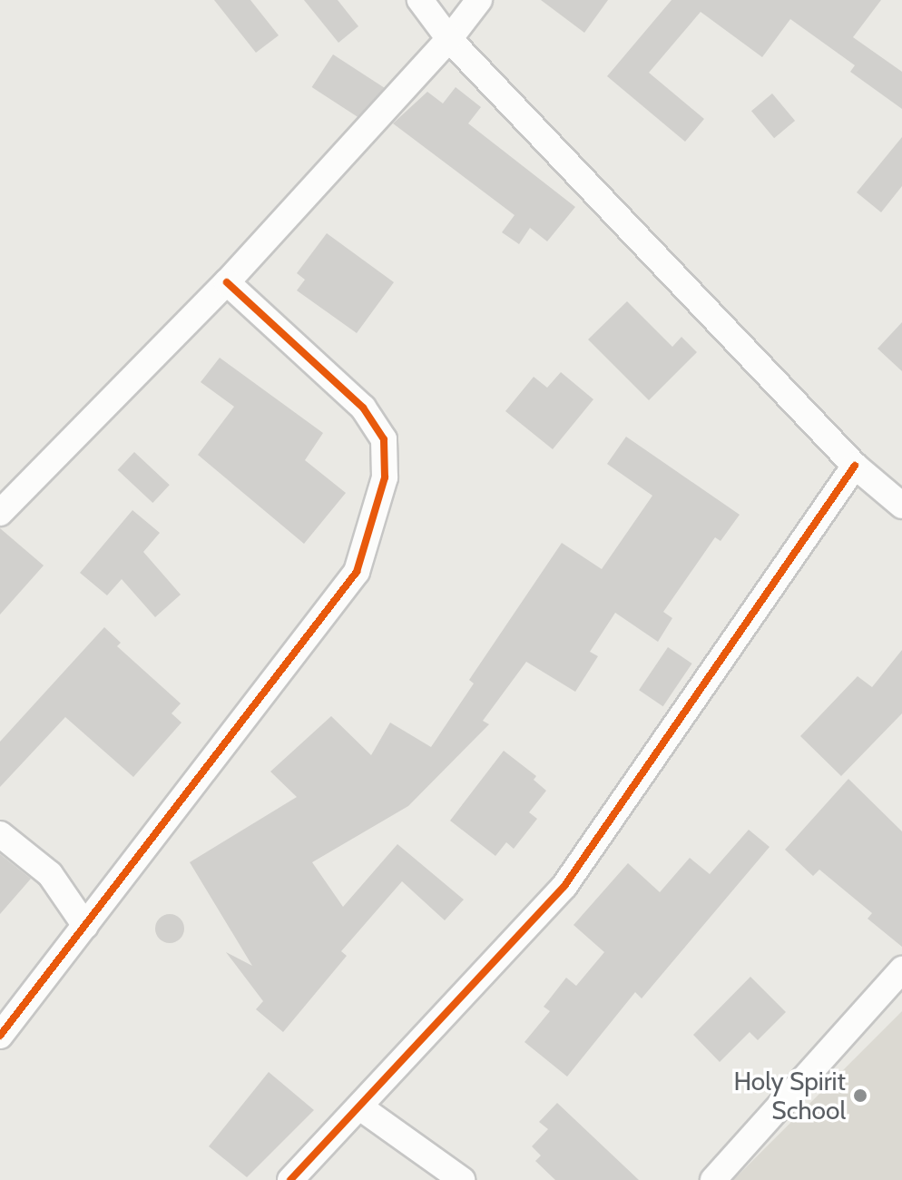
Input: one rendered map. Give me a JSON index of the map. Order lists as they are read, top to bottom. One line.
{"places":["Holy Spirit School"]}
